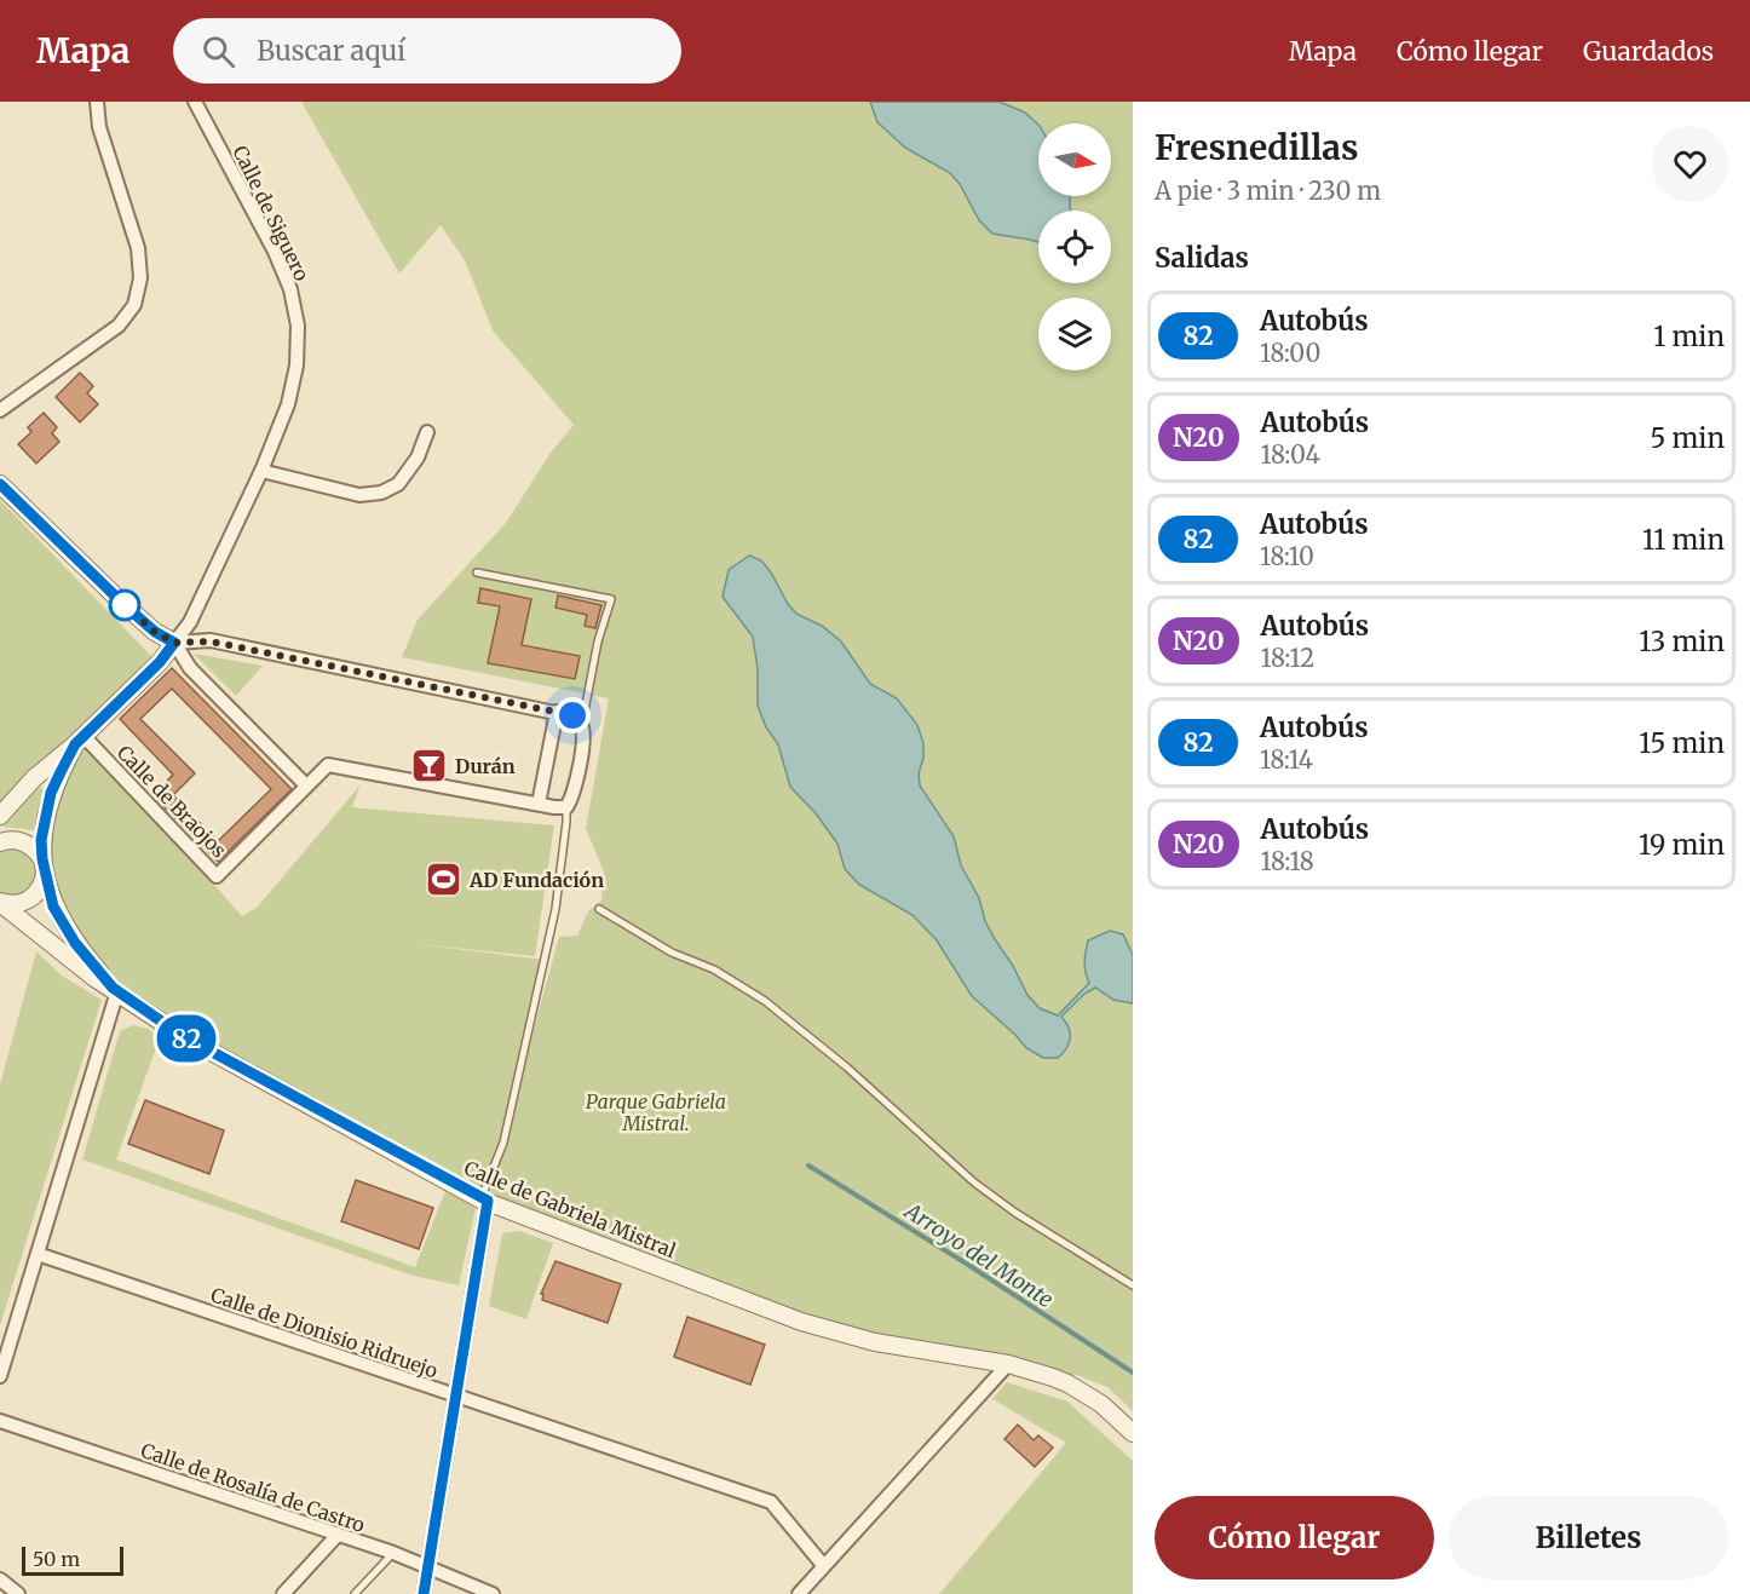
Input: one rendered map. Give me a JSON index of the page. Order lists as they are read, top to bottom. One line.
{"streets":{"street":["Calle de Siguero","Calle de Braojos","Calle de Gabriela Mistral","Calle de Dionisio Ridruejo","Calle de Rosalía de Castro"]},"crossings":[["Calle de Siguero","Calle de Gabriela Mistral"],["Calle de Braojos","Calle de Gabriela Mistral"]],"water":["Arroyo del Monte"],"parks":["Parque Gabriela Mistral."],"places":{"bar":["Durán"],"sports":["AD Fundación"]},"lines":["bus line 82"],"scale_bar":"50 m","north":"right","page":{"header":"Mapa","search":"Buscar aquí","nav":["Mapa","Cómo llegar","Guardados"],"on_map":"82","heading":[["Fresnedillas","A pie · 3 min · 230 m"],"Salidas"],"list":[{"mark":"82","name":"Autobús","note":"18:00","value":"1 min"},{"mark":"N20","name":"Autobús","note":"18:04","value":"5 min"},{"mark":"82","name":"Autobús","note":"18:10","value":"11 min"},{"mark":"N20","name":"Autobús","note":"18:12","value":"13 min"},{"mark":"82","name":"Autobús","note":"18:14","value":"15 min"},{"mark":"N20","name":"Autobús","note":"18:18","value":"19 min"}],"buttons":["Cómo llegar","Billetes"],"scale":"50 m"}}
